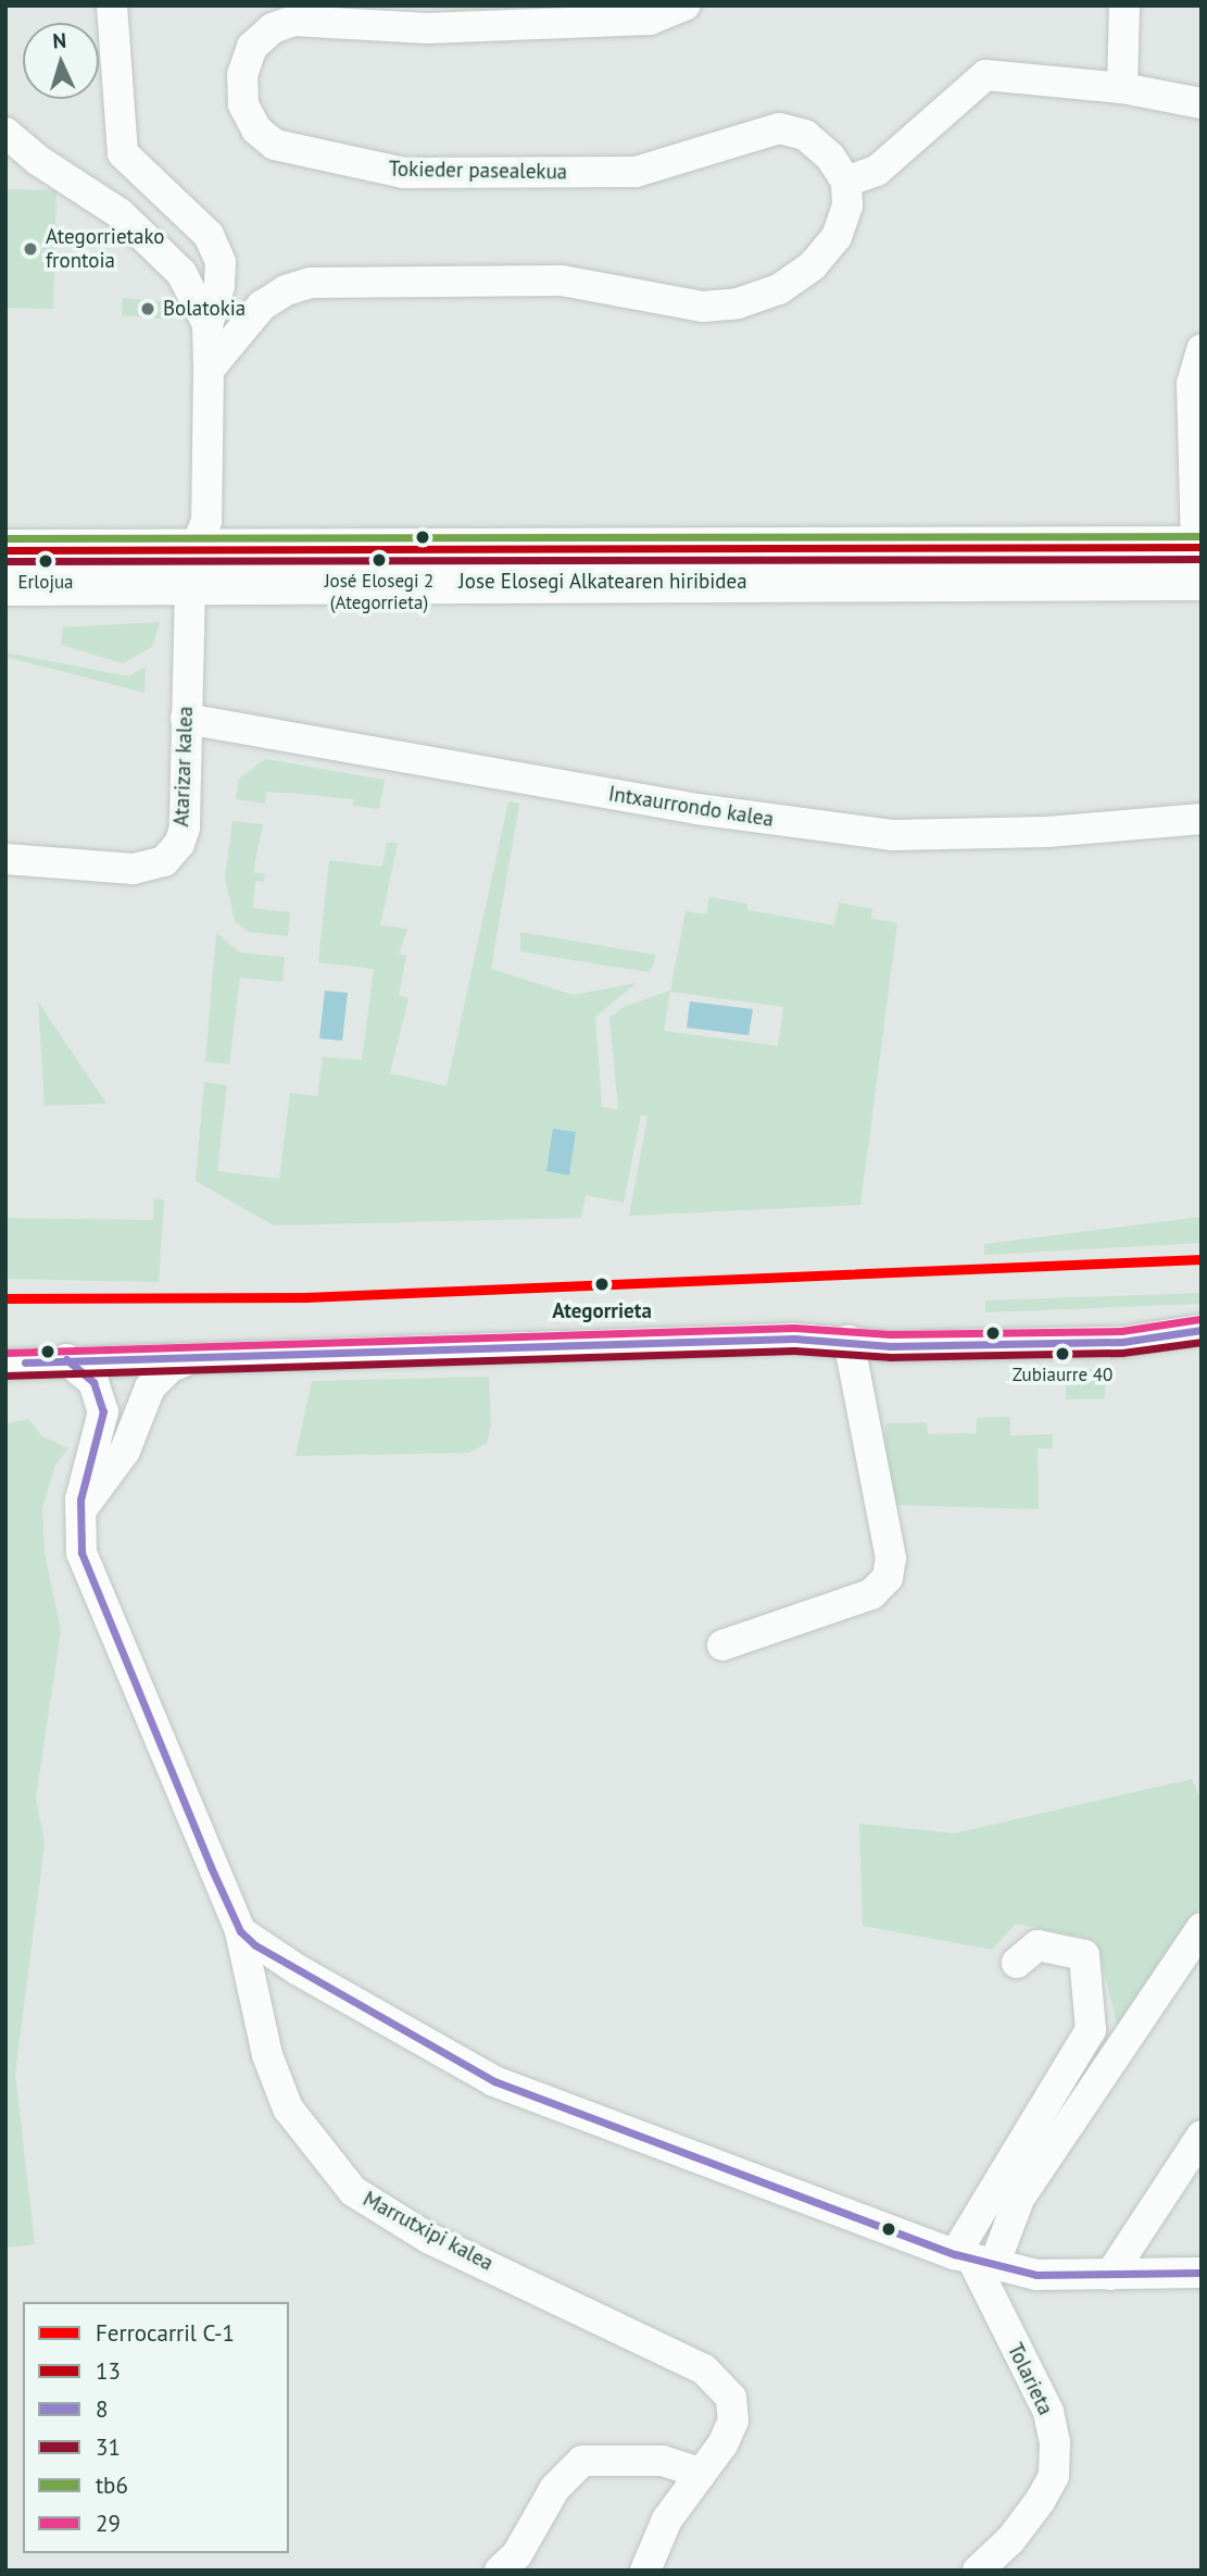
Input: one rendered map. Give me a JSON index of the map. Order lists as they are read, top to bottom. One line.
{"streets":{"main road":["Jose Elosegi Alkatearen hiribidea"],"street":["Tokieder pasealekua","Atarizar kalea","Intxaurrondo kalea","Marrutxipi kalea","Tolarieta"]},"crossings":[["Jose Elosegi Alkatearen hiribidea","Atarizar kalea"],["Atarizar kalea","Intxaurrondo kalea"]],"places":["Ategorrietako frontoia","Bolatokia","José Elosegi 2 (Ategorrieta)","Erlojua","Ategorrieta","Zubiaurre 40"],"lines":["transit line tb6","transit line 13","transit line 31","rail line C-1","transit line 29","transit line 8"],"legend":["Ferrocarril C-1","13","8","31","tb6","29"],"north":"top"}
